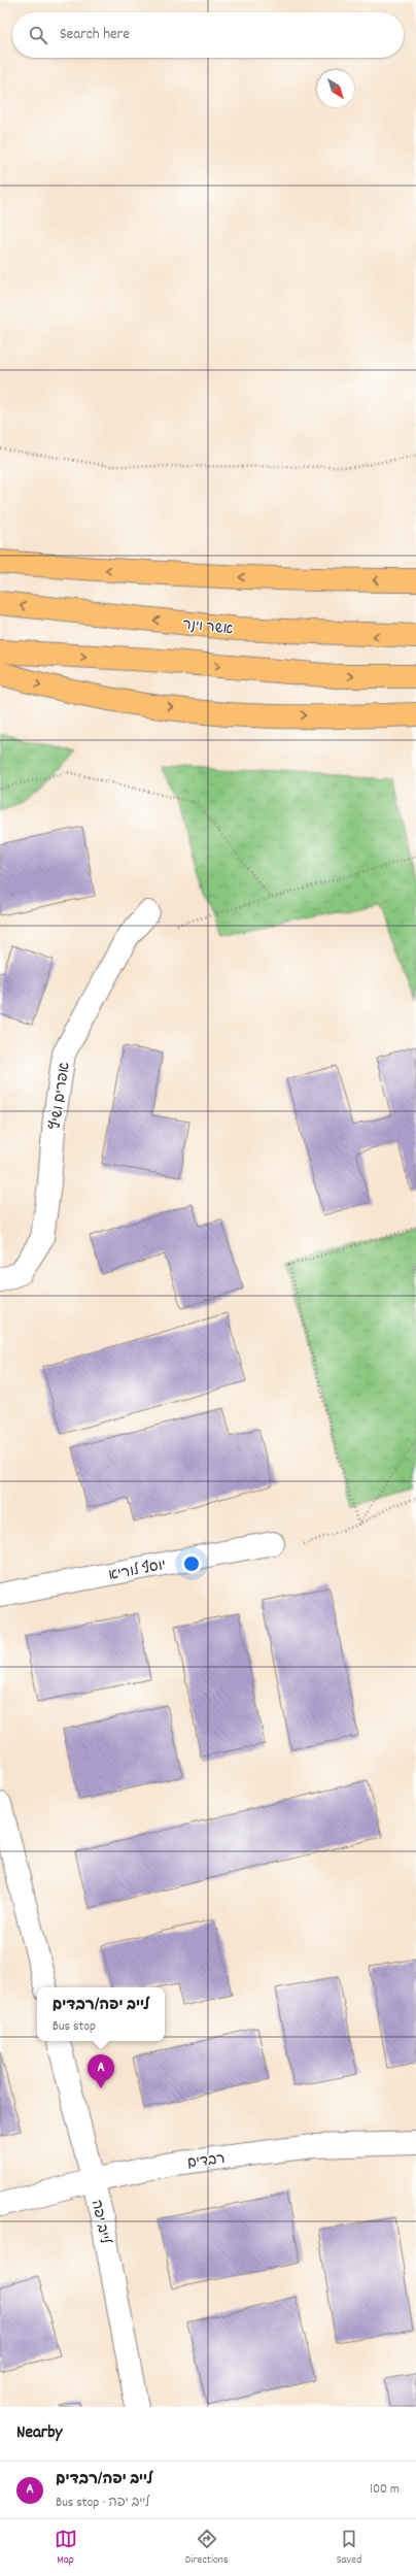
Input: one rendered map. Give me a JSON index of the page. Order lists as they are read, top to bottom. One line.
{"streets":{"main road":["אשר וינר"],"street":["אפרים ושיץ","יוסף לוריא","רבדים","לייב יפה"]},"crossings":[["רבדים","לייב יפה"]],"north":"bottom right","page":{"search":"Search here","popup":["לייב יפה/רבדים","Bus stop"],"pins":"A","heading":"Nearby","list":[{"mark":"A","name":"לייב יפה/רבדים","note":"Bus stop · לייב יפה","value":"100 m"}],"nav":["Map","Directions","Saved"]}}
